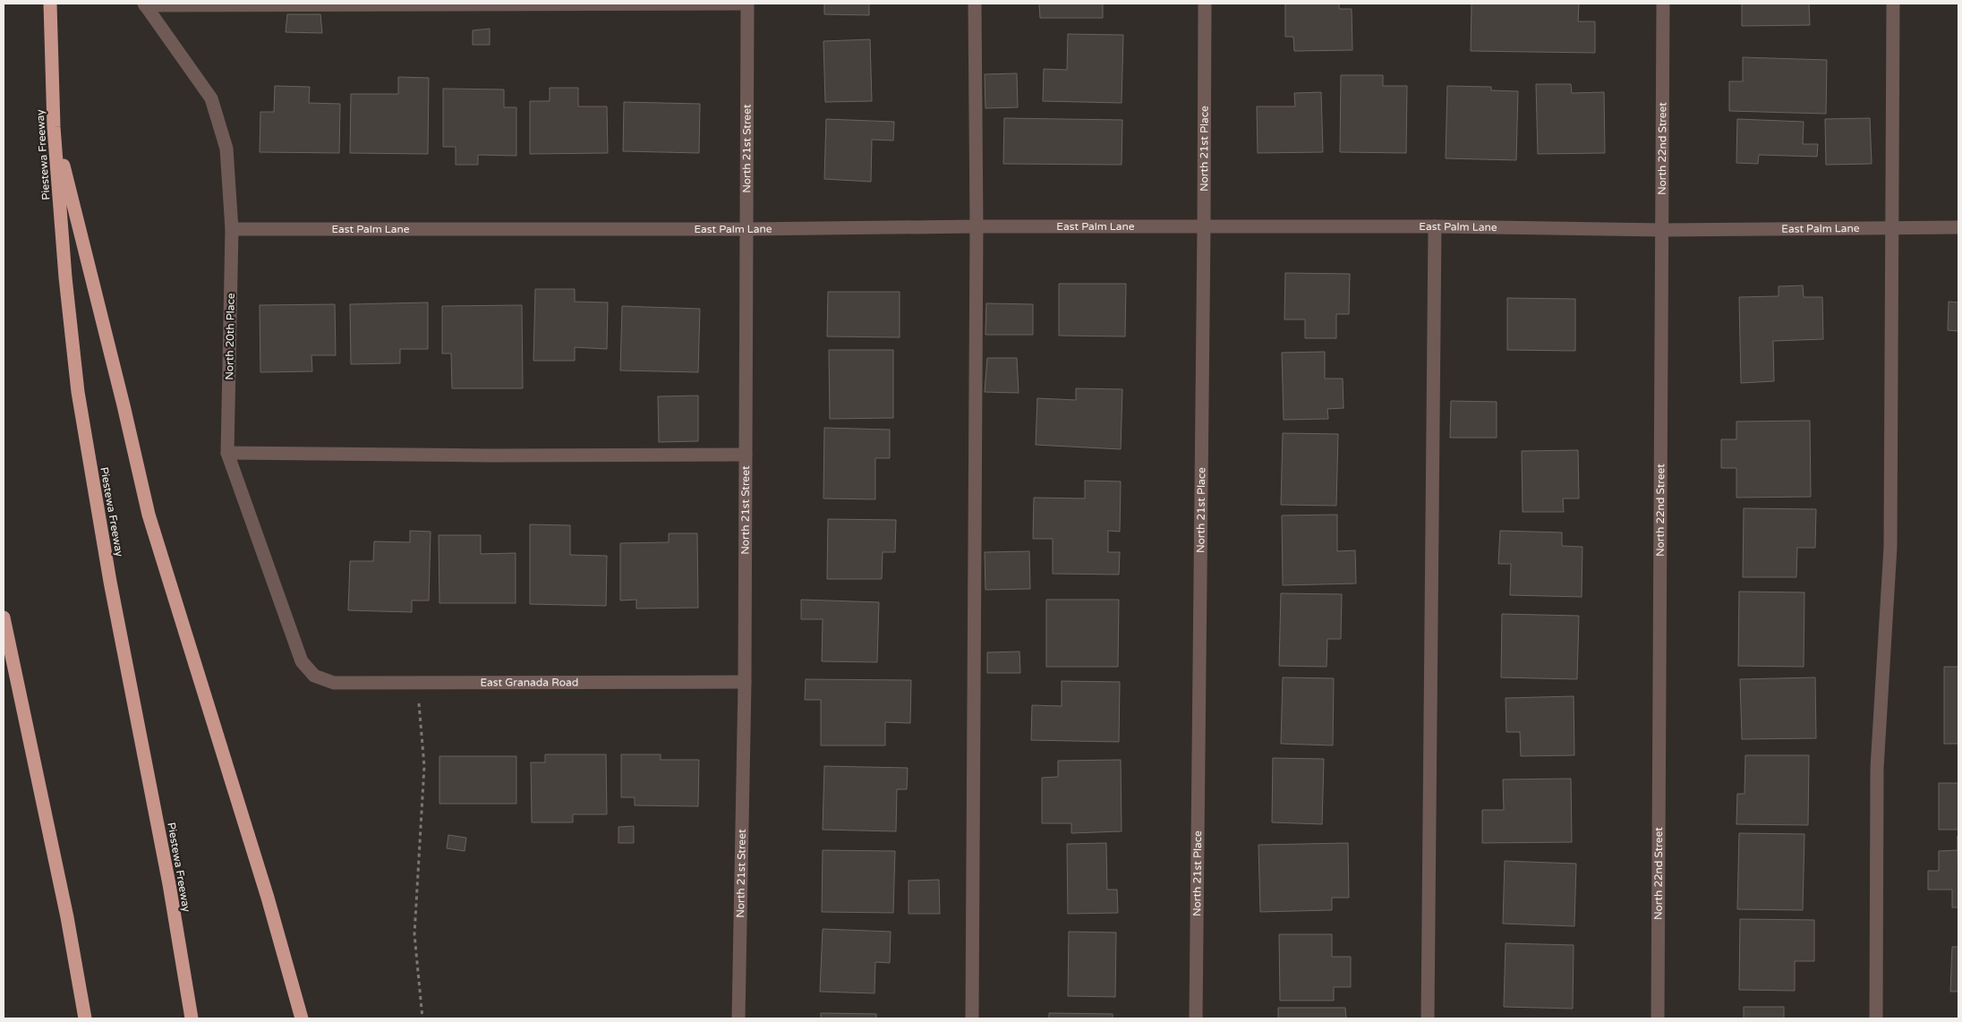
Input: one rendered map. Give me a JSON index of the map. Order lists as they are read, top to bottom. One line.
{"streets":{"highway":["Piestewa Freeway"],"street":["North 21st Street","North 21st Place","North 22nd Street","East Palm Lane","North 20th Place","East Granada Road"]},"crossings":[["North 21st Street","East Palm Lane"],["North 21st Street","East Granada Road"],["North 21st Place","East Palm Lane"],["North 22nd Street","East Palm Lane"],["East Palm Lane","North 20th Place"],["North 20th Place","East Granada Road"]]}
